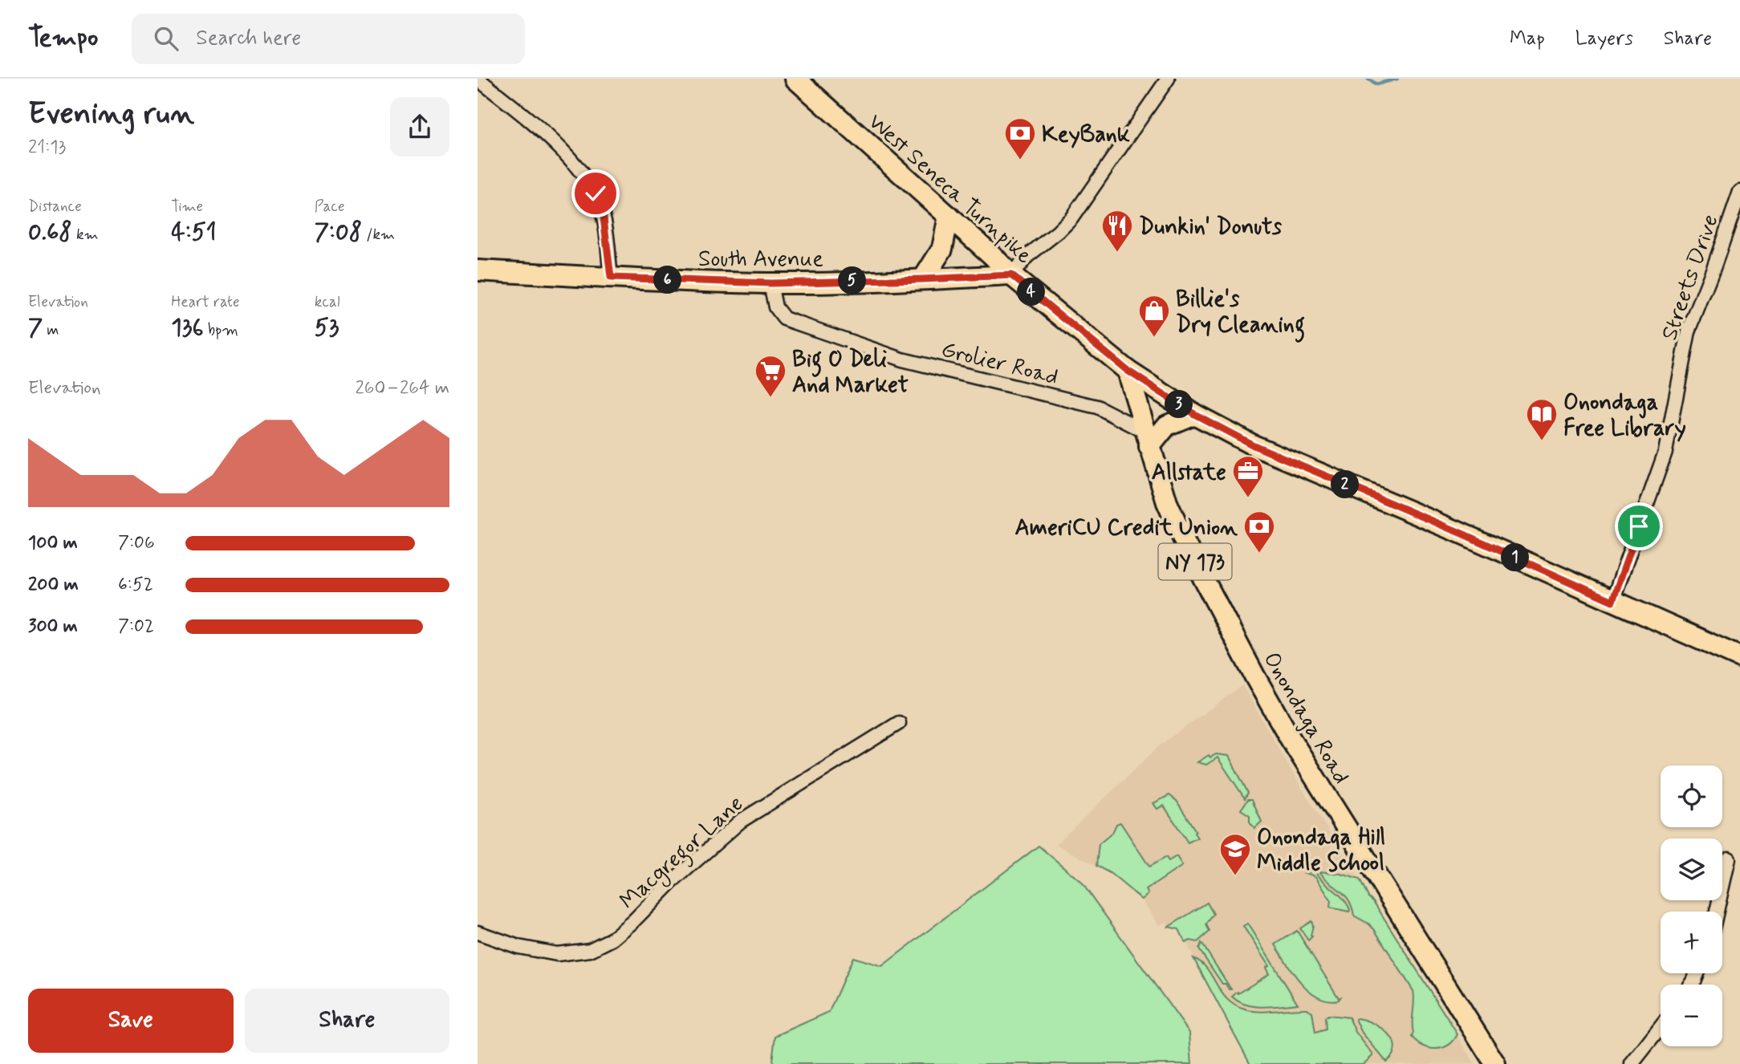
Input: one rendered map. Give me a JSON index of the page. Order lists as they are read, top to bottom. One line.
{"streets":{"main road":["West Seneca Turnpike","South Avenue","NY 173","Onondaga Road"],"street":["Streets Drive","Grolier Road","Macgregor Lane"]},"crossings":[["West Seneca Turnpike","South Avenue"],["West Seneca Turnpike","Streets Drive"],["West Seneca Turnpike","Onondaga Road"],["South Avenue","Grolier Road"],["Grolier Road","Onondaga Road"]],"places":{"bank":["KeyBank","AmeriCU Credit Union"],"restaurant":["Dunkin' Donuts"],"shop":["Billie's Dry Cleaning"],"supermarket":["Big O Deli And Market"],"library":["Onondaga Free Library"],"office":["Allstate"],"school or university":["Onondaga Hill Middle School"]},"page":{"header":"Tempo","search":"Search here","nav":["Map","Layers","Share"],"heading":["Evening run","21:13"],"stats":[["Distance","0.68 km"],["Time","4:51"],["Pace","7:08 /km"],["Elevation","7 m"],["Heart rate","136 bpm"],["kcal","53"]],"pins":["6","5","4","3","2","1"],"chart":["Elevation","260–264 m"],"list":[{"name":"100 m","note":"7:06"},{"name":"200 m","note":"6:52"},{"name":"300 m","note":"7:02"}],"map_buttons":["+","−"],"buttons":["Save","Share"]}}
